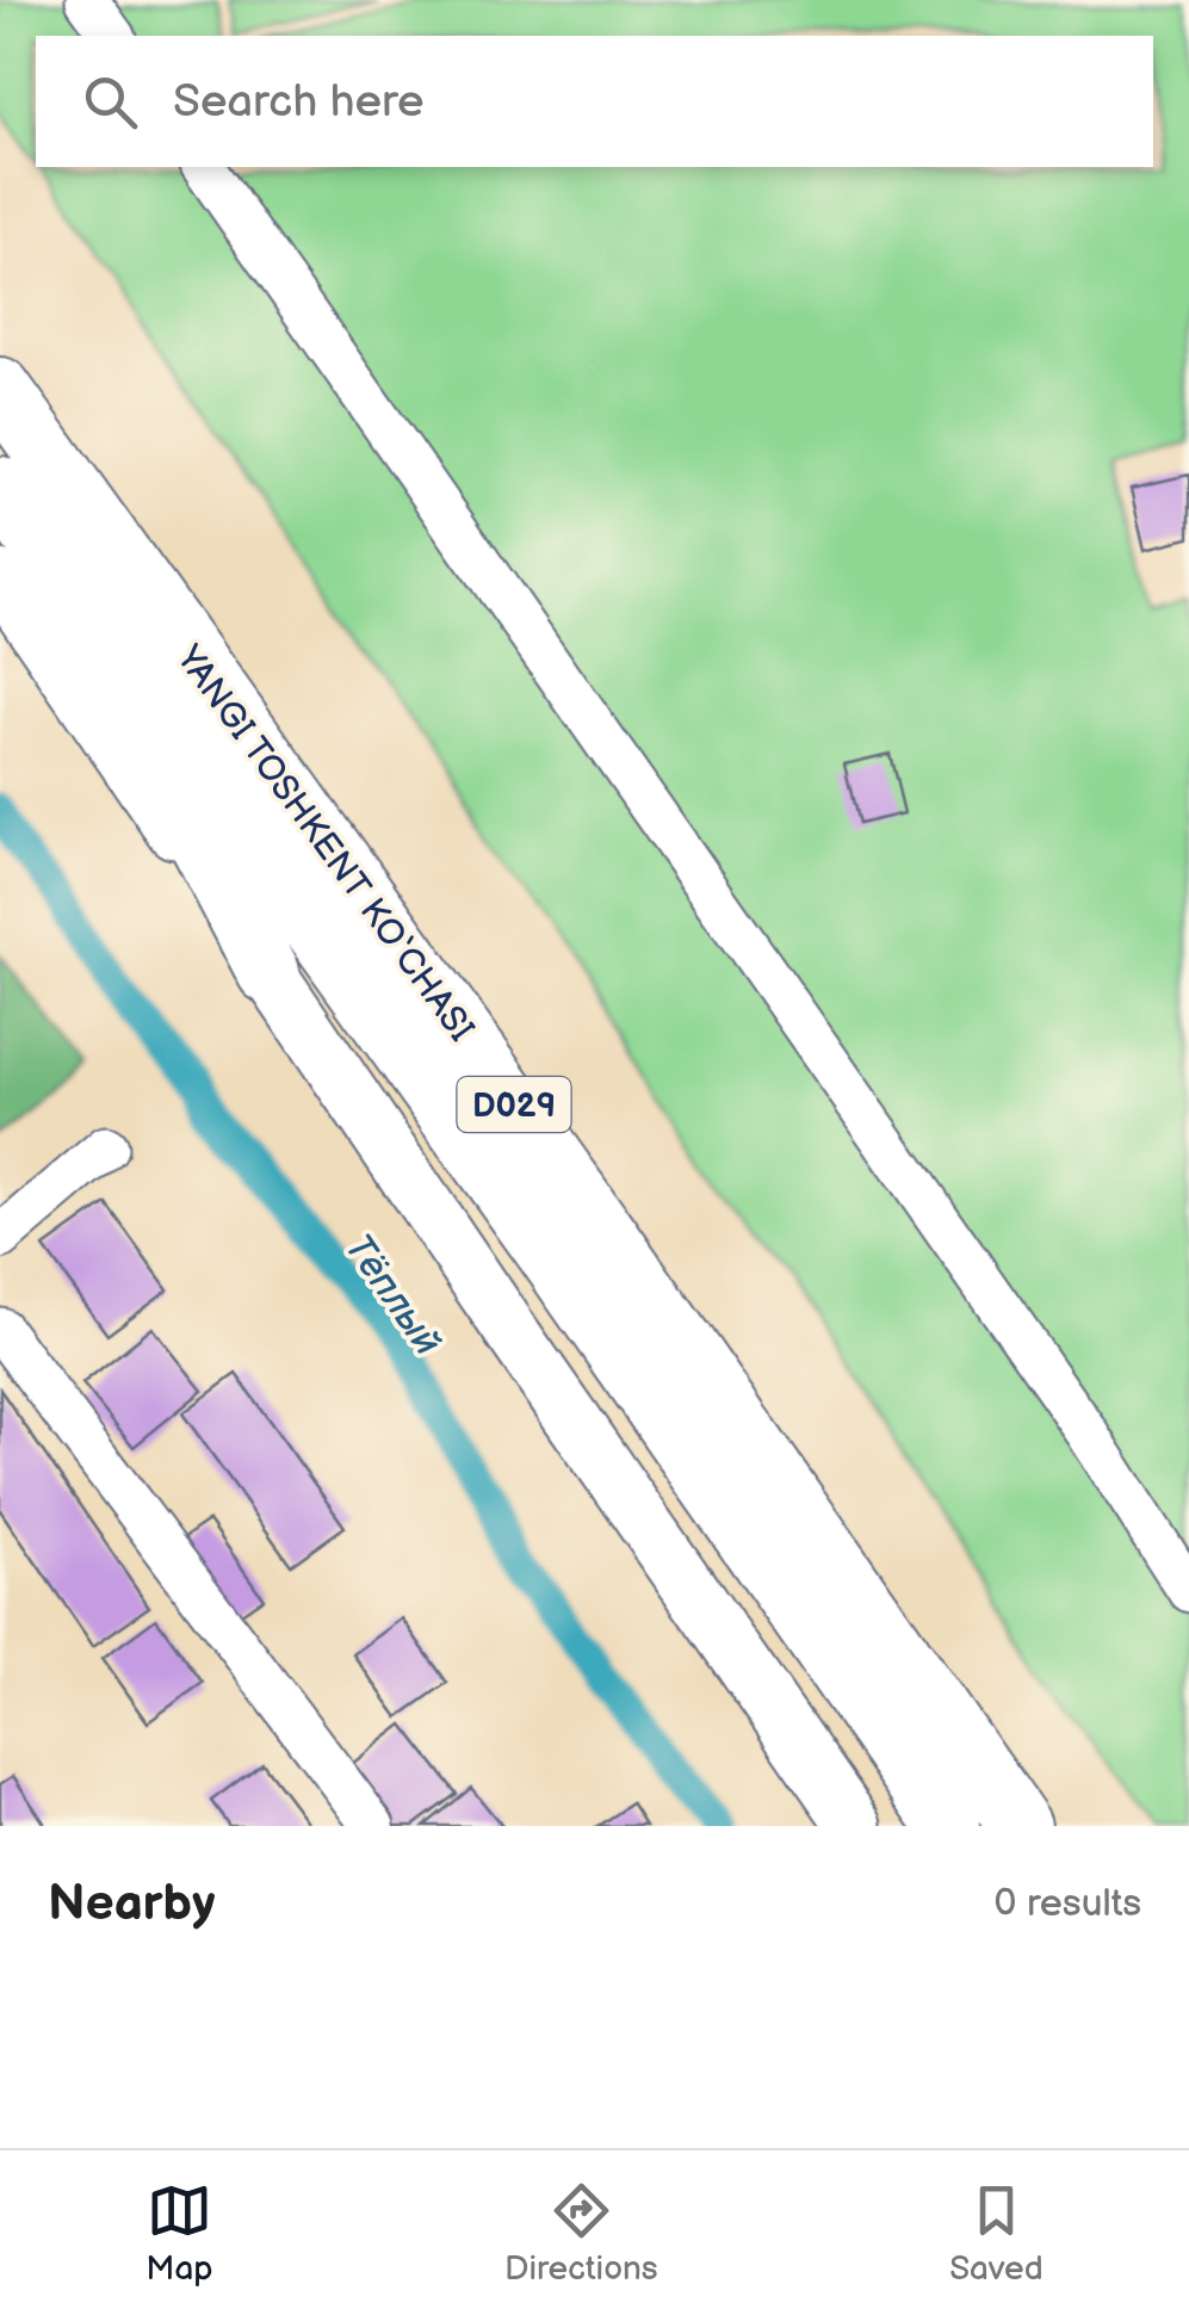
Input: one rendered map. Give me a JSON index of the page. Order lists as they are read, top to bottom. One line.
{"streets":{"highway":["YANGI TOSHKENT KO‘CHASI","D029"]},"water":["Тёплый"],"page":{"search":"Search here","heading":["Nearby","0 results"],"nav":["Map","Directions","Saved"]}}
